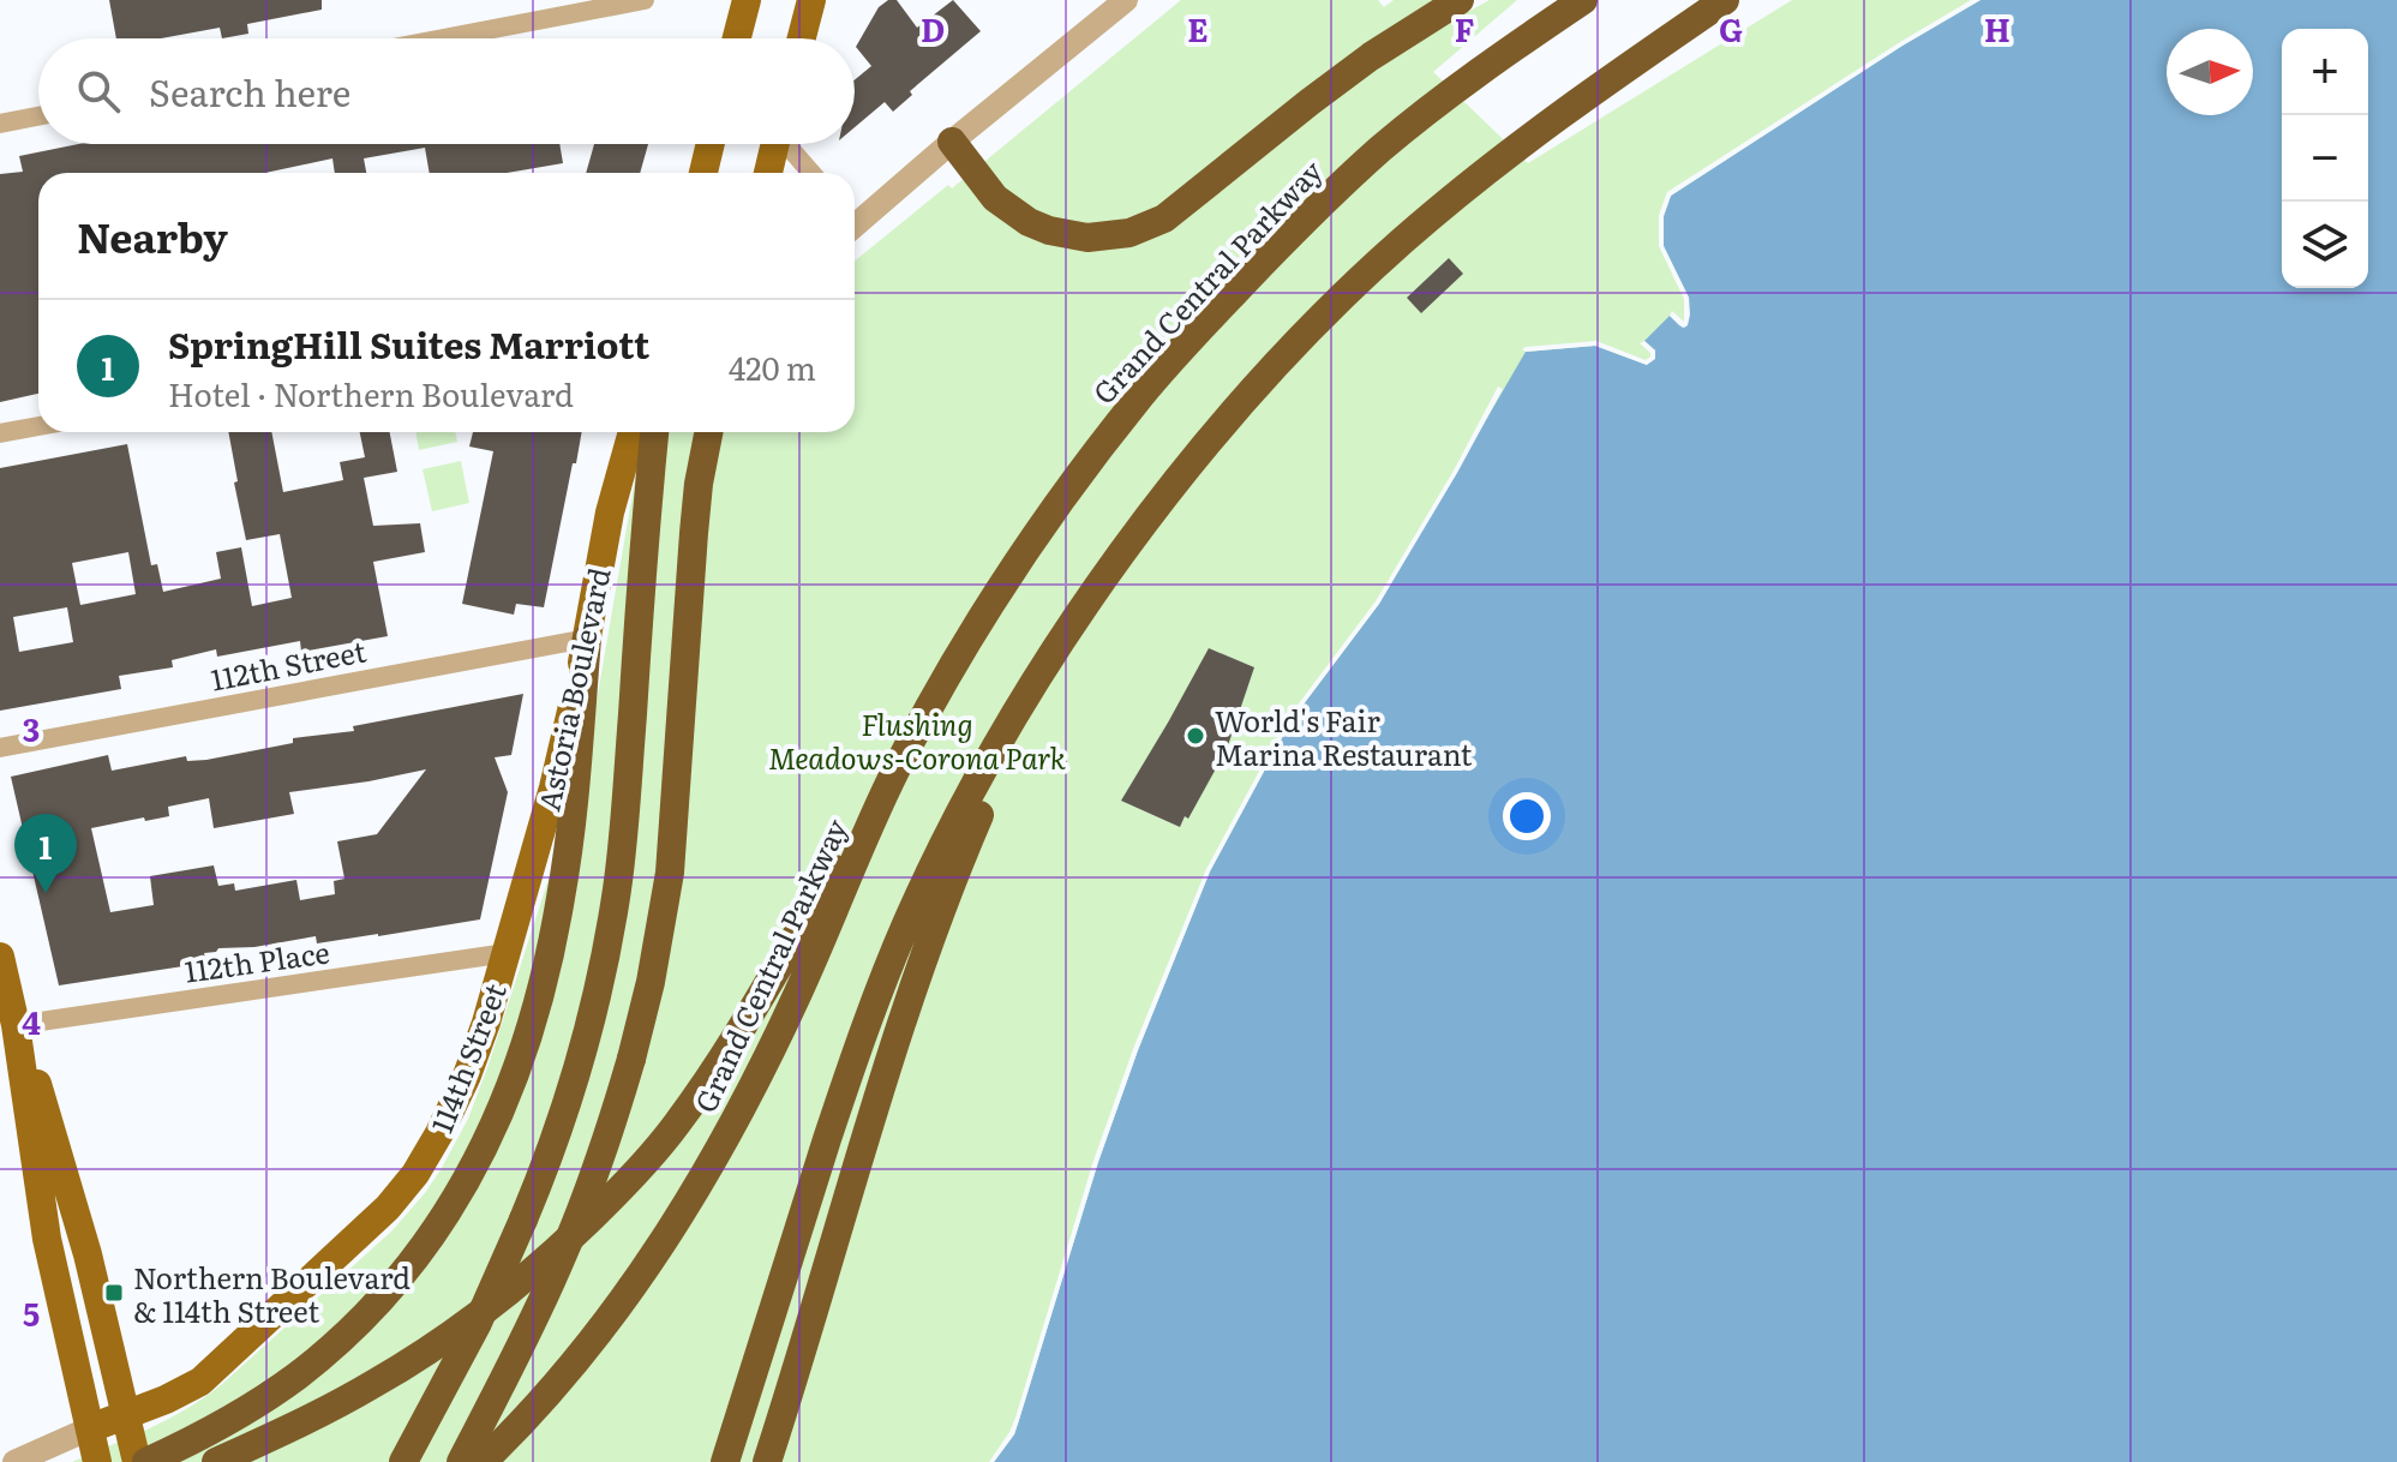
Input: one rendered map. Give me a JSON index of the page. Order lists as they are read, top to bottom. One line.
{"streets":{"highway":["Grand Central Parkway"],"main road":["Astoria Boulevard","114th Street"],"street":["112th Street","112th Place"]},"crossings":[["112th Street","Astoria Boulevard"],["Astoria Boulevard","112th Place"],["Astoria Boulevard","114th Street"],["112th Place","114th Street"]],"parks":["Flushing Meadows-Corona Park"],"places":{"other":["World's Fair Marina Restaurant"],"transit":["Northern Boulevard & 114th Street"]},"north":"right","page":{"map_buttons":["+","−"],"search":"Search here","heading":"Nearby","list":[{"mark":"1","name":"SpringHill Suites Marriott","note":"Hotel · Northern Boulevard","value":"420 m"}],"pins":"1"},"grid":{"columns":["D","E","F","G","H"],"rows":["3","4","5"]}}
